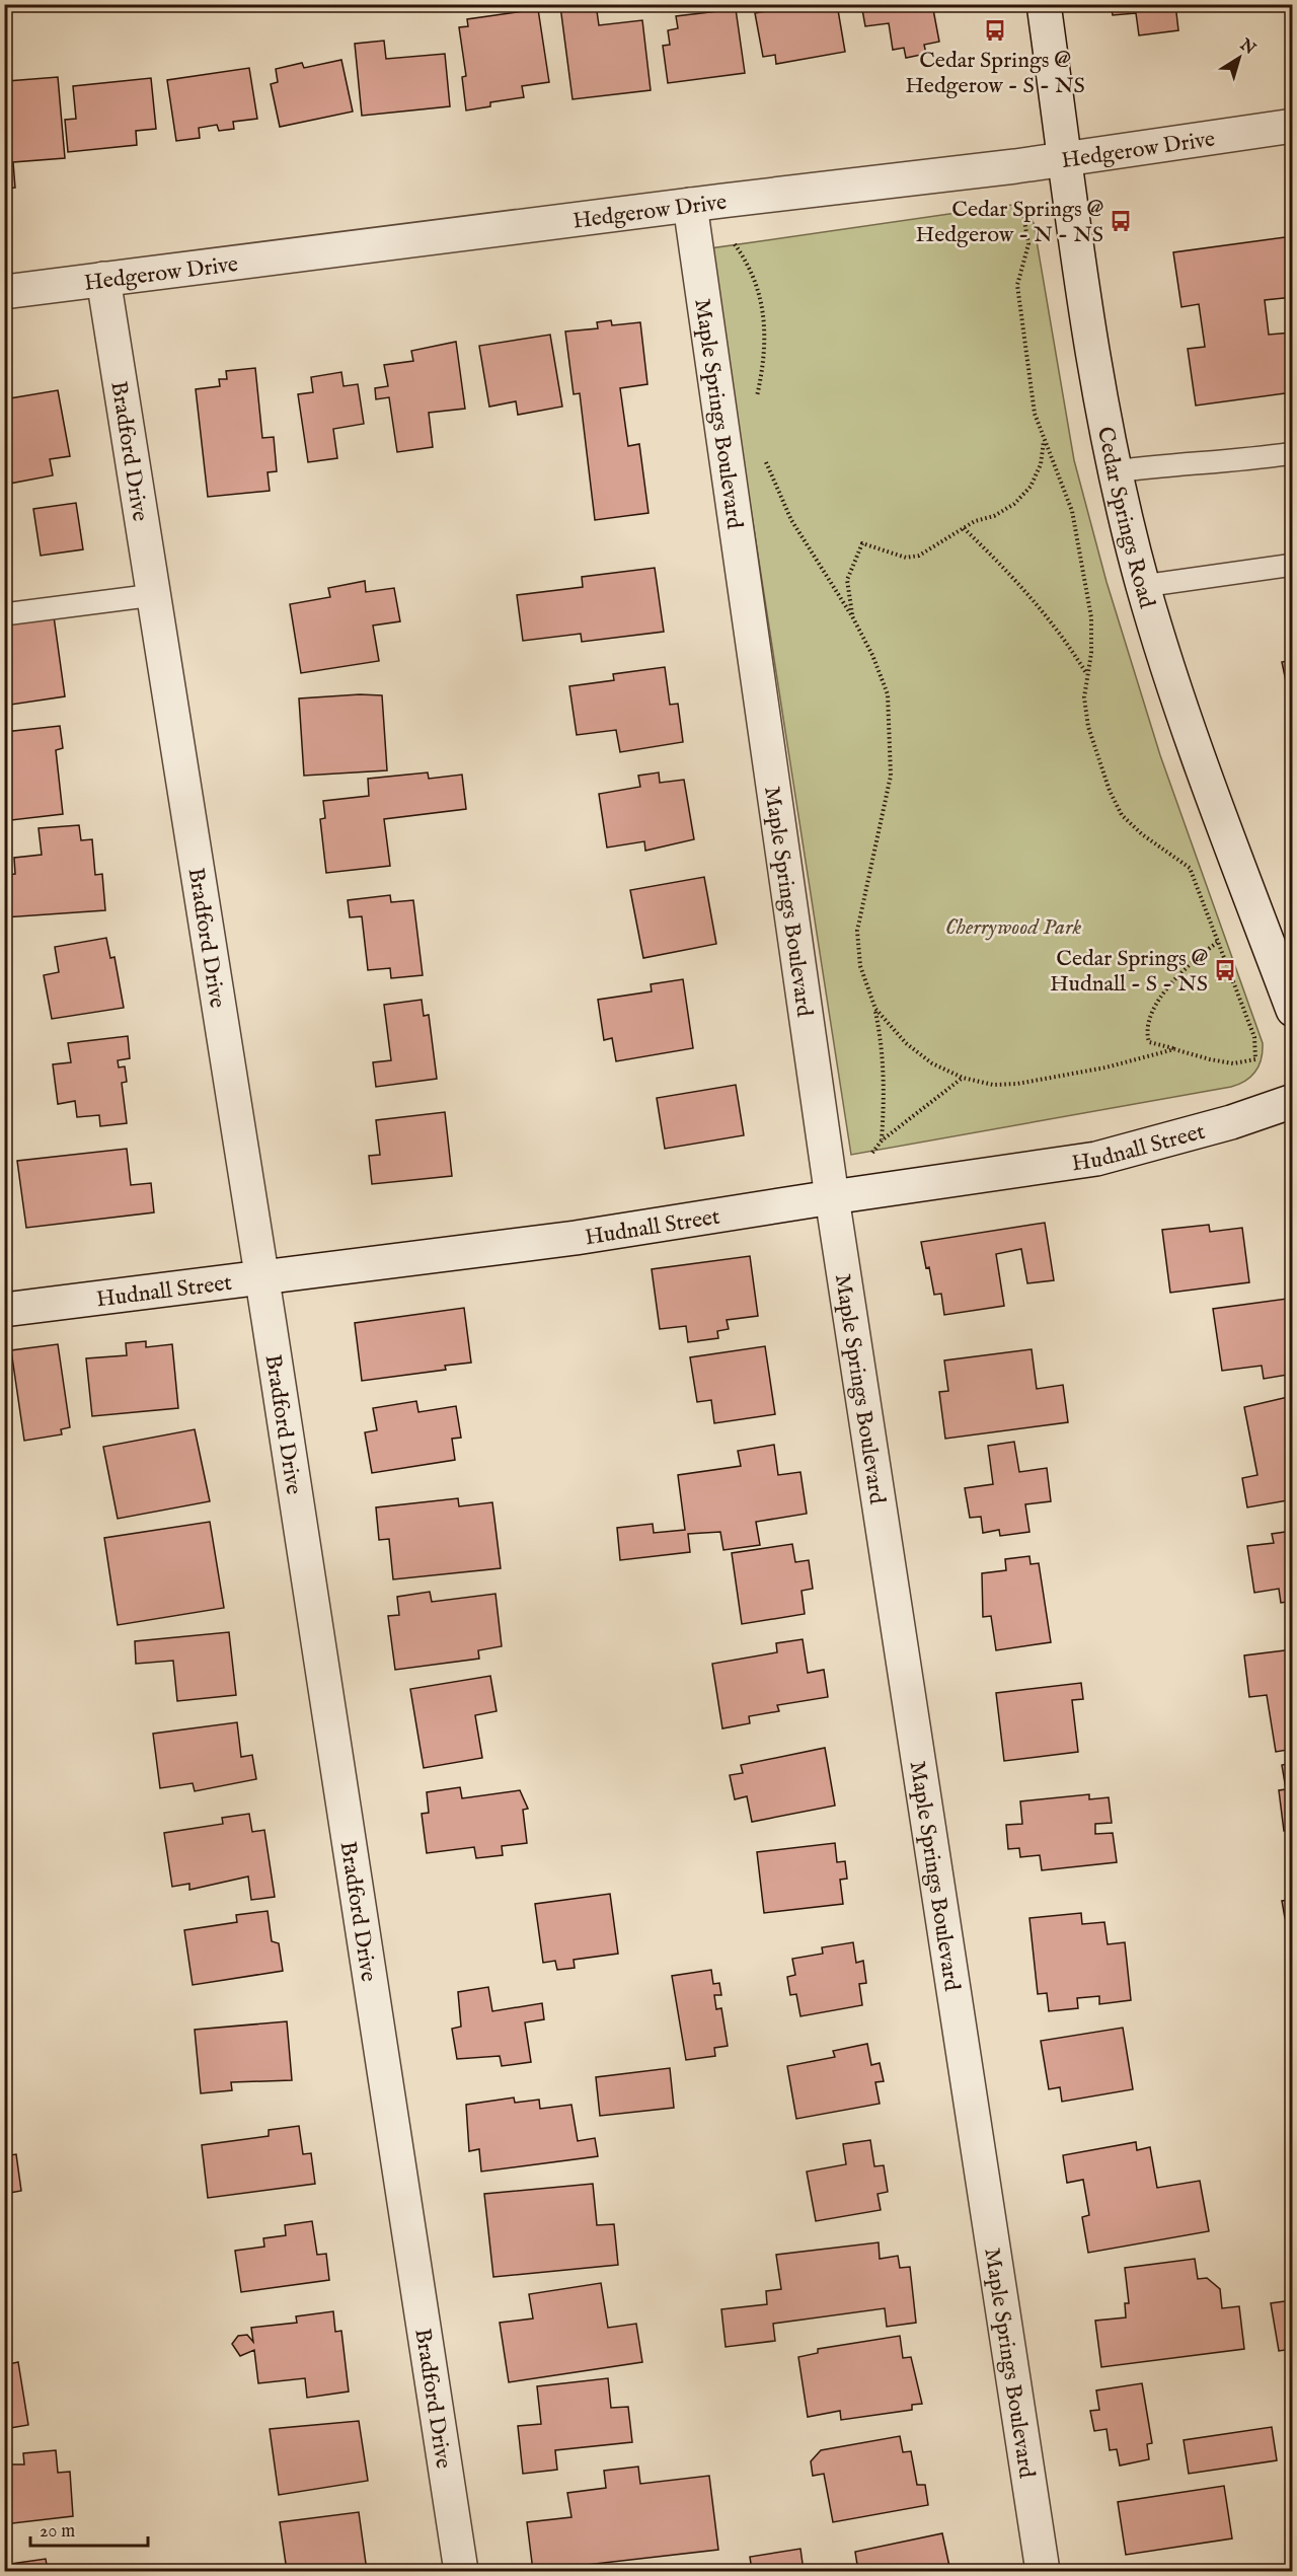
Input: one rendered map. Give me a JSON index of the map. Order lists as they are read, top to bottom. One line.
{"streets":{"street":["Hedgerow Drive","Maple Springs Boulevard","Bradford Drive","Cedar Springs Road","Hudnall Street"]},"crossings":[["Hedgerow Drive","Maple Springs Boulevard"],["Hedgerow Drive","Bradford Drive"],["Hedgerow Drive","Cedar Springs Road"],["Maple Springs Boulevard","Hudnall Street"],["Bradford Drive","Hudnall Street"]],"parks":["Cherrywood Park"],"places":{"bus stop":["Cedar Springs @ Hedgerow - S - NS","Cedar Springs @ Hedgerow - N - NS","Cedar Springs @ Hudnall - S - NS"]},"scale_bar":"20 m","north":"top right"}
